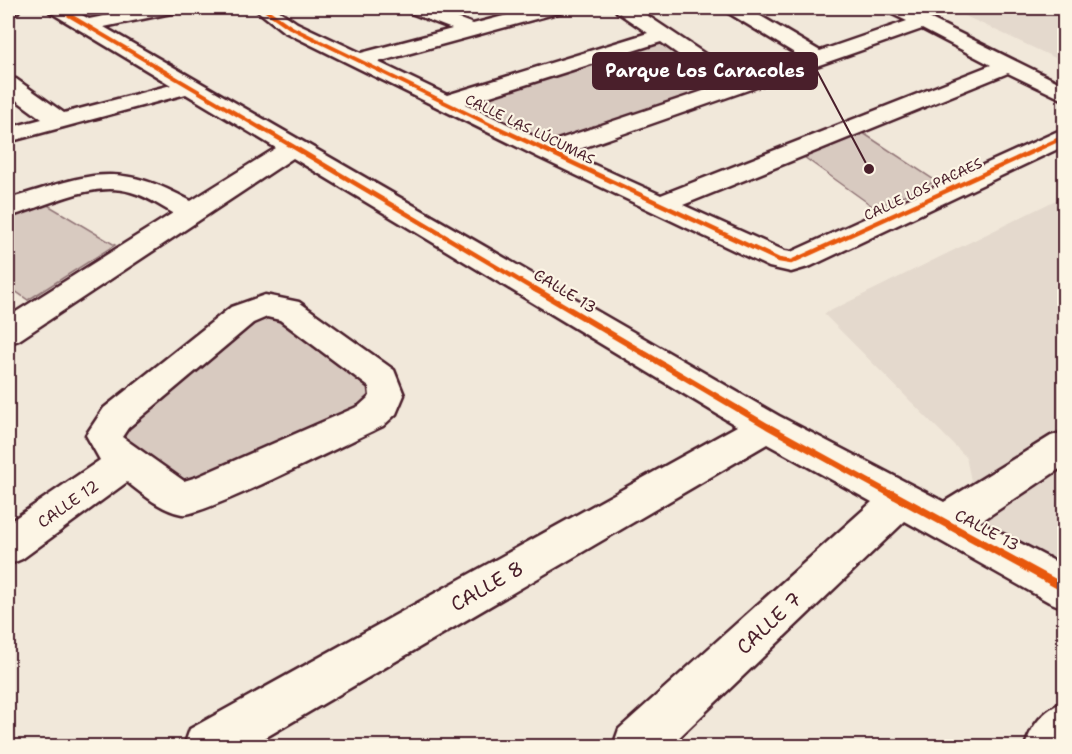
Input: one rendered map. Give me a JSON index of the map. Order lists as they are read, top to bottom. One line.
{"streets":{"street":["CALLE LAS LÚCUMAS","CALLE LOS PACAES","CALLE 13","CALLE 12","CALLE 8","CALLE 7"]},"crossings":[["CALLE LAS LÚCUMAS","CALLE LOS PACAES"],["CALLE 13","CALLE 8"],["CALLE 13","CALLE 7"]],"places":["Parque Los Caracoles"]}
